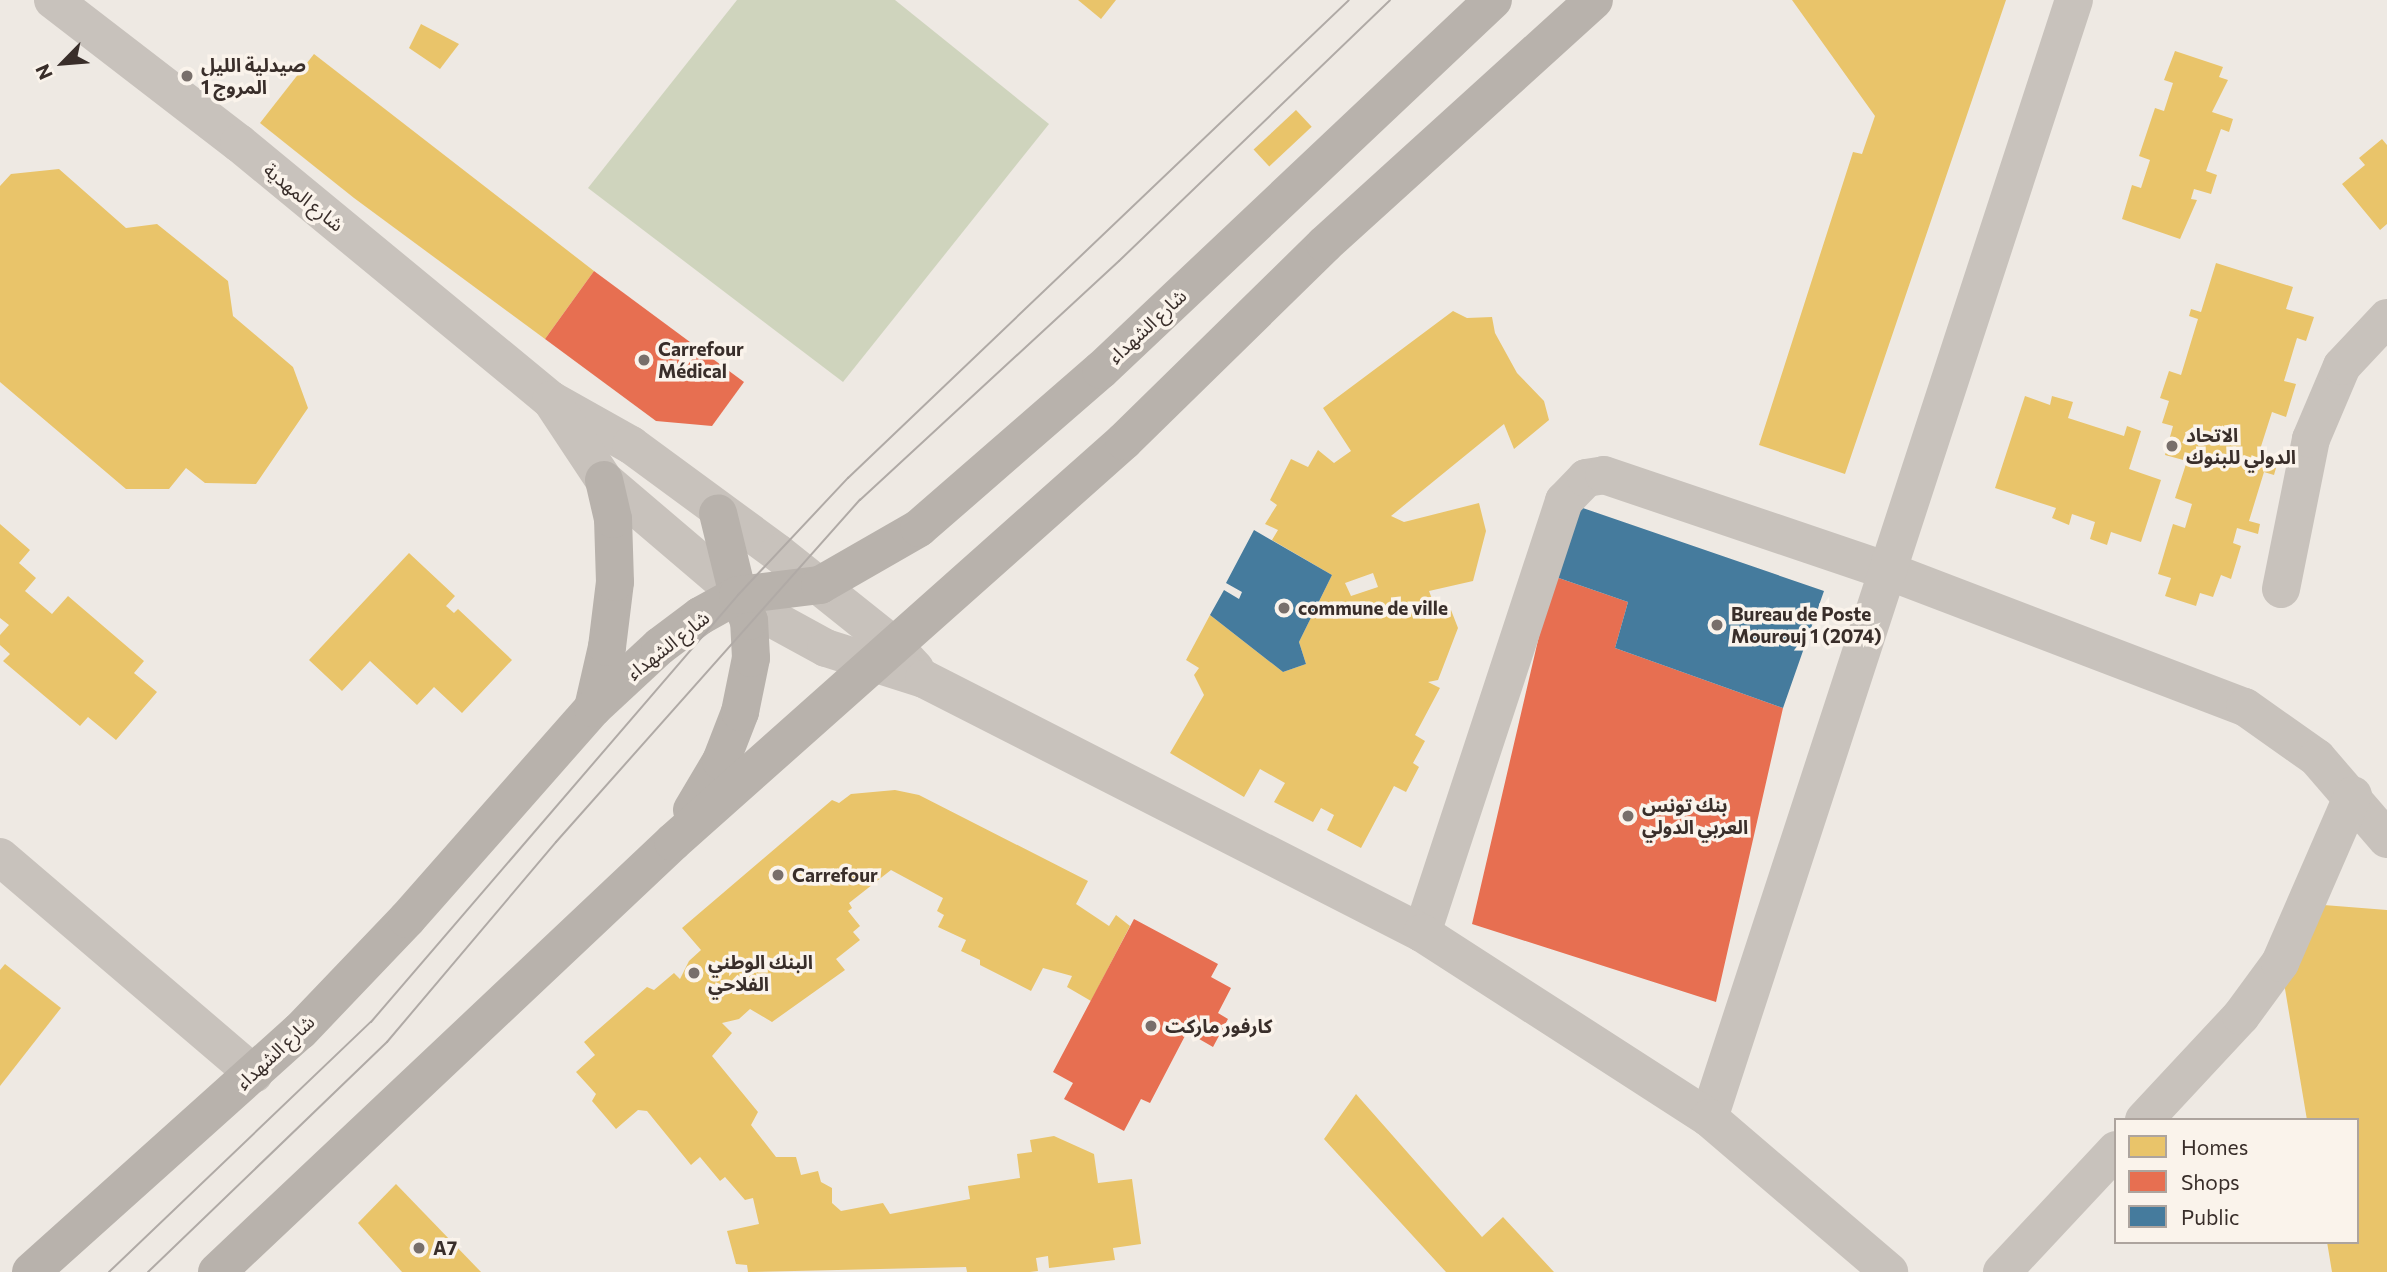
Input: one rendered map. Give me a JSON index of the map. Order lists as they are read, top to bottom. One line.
{"streets":{"main road":["شارع الشهداء"],"street":["شارع المهدية"]},"places":["صيدلية الليل المروج 1","Carrefour Médical","الاتحاد الدولي للبنوك","commune de ville","Bureau de Poste Mourouj 1 (2074)","بنك تونس العربي الدولي","Carrefour","البنك الوطني الفلاحي","كارفور ماركت","A7"],"legend":["Homes","Shops","Public"],"north":"bottom left"}
